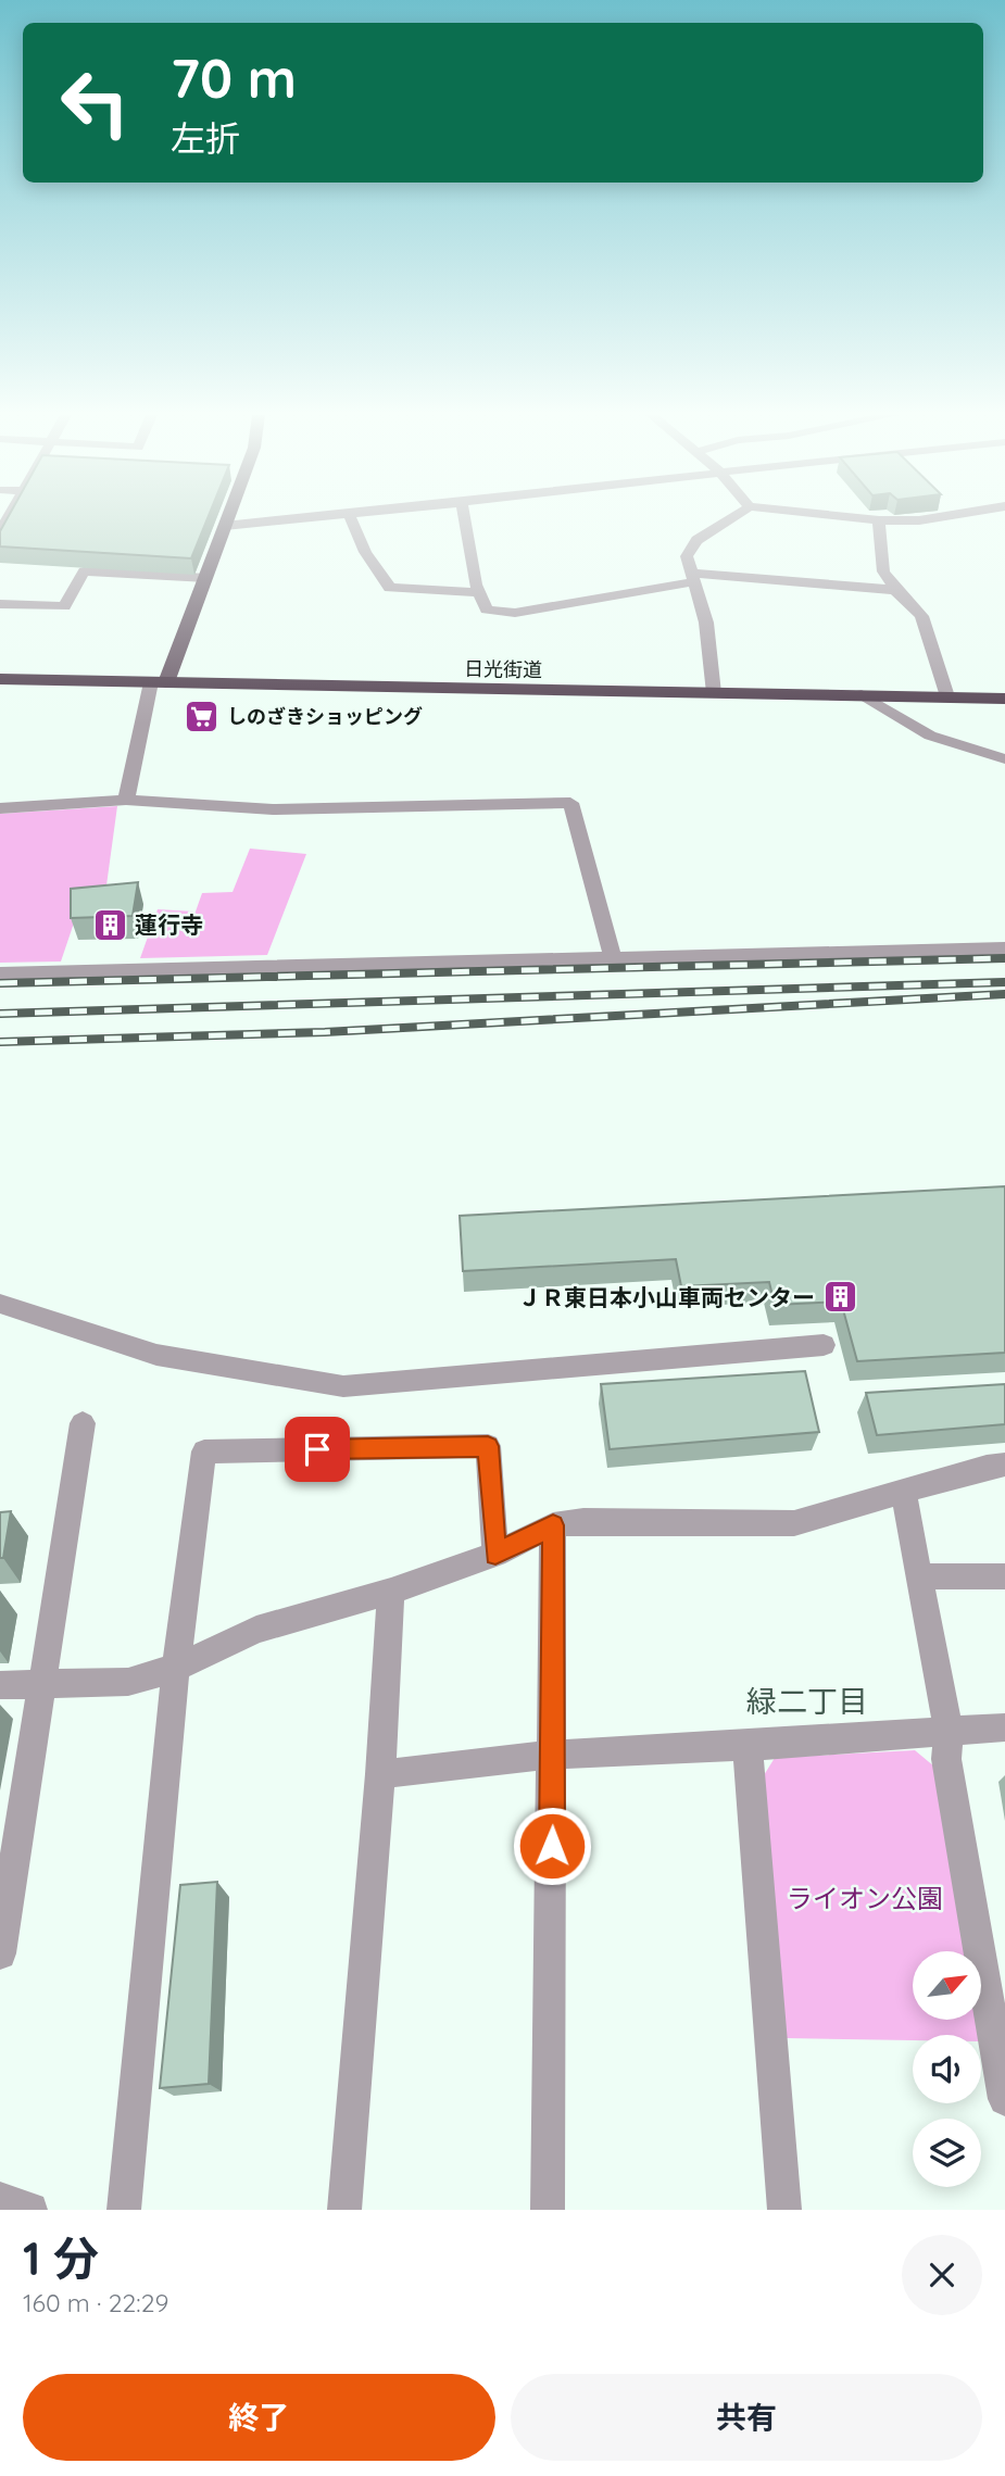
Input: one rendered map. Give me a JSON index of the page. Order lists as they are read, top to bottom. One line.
{"streets":{"highway":["日光街道"]},"districts":["緑二丁目"],"parks":["ライオン公園"],"places":{"supermarket":["しのざきショッピング"],"building":["蓮行寺","ＪＲ東日本小山車両センター"]},"north":"top right","page":{"turn":["70 m","左折"],"heading":["1 分","160 m · 22:29"],"buttons":["終了","共有"]}}
